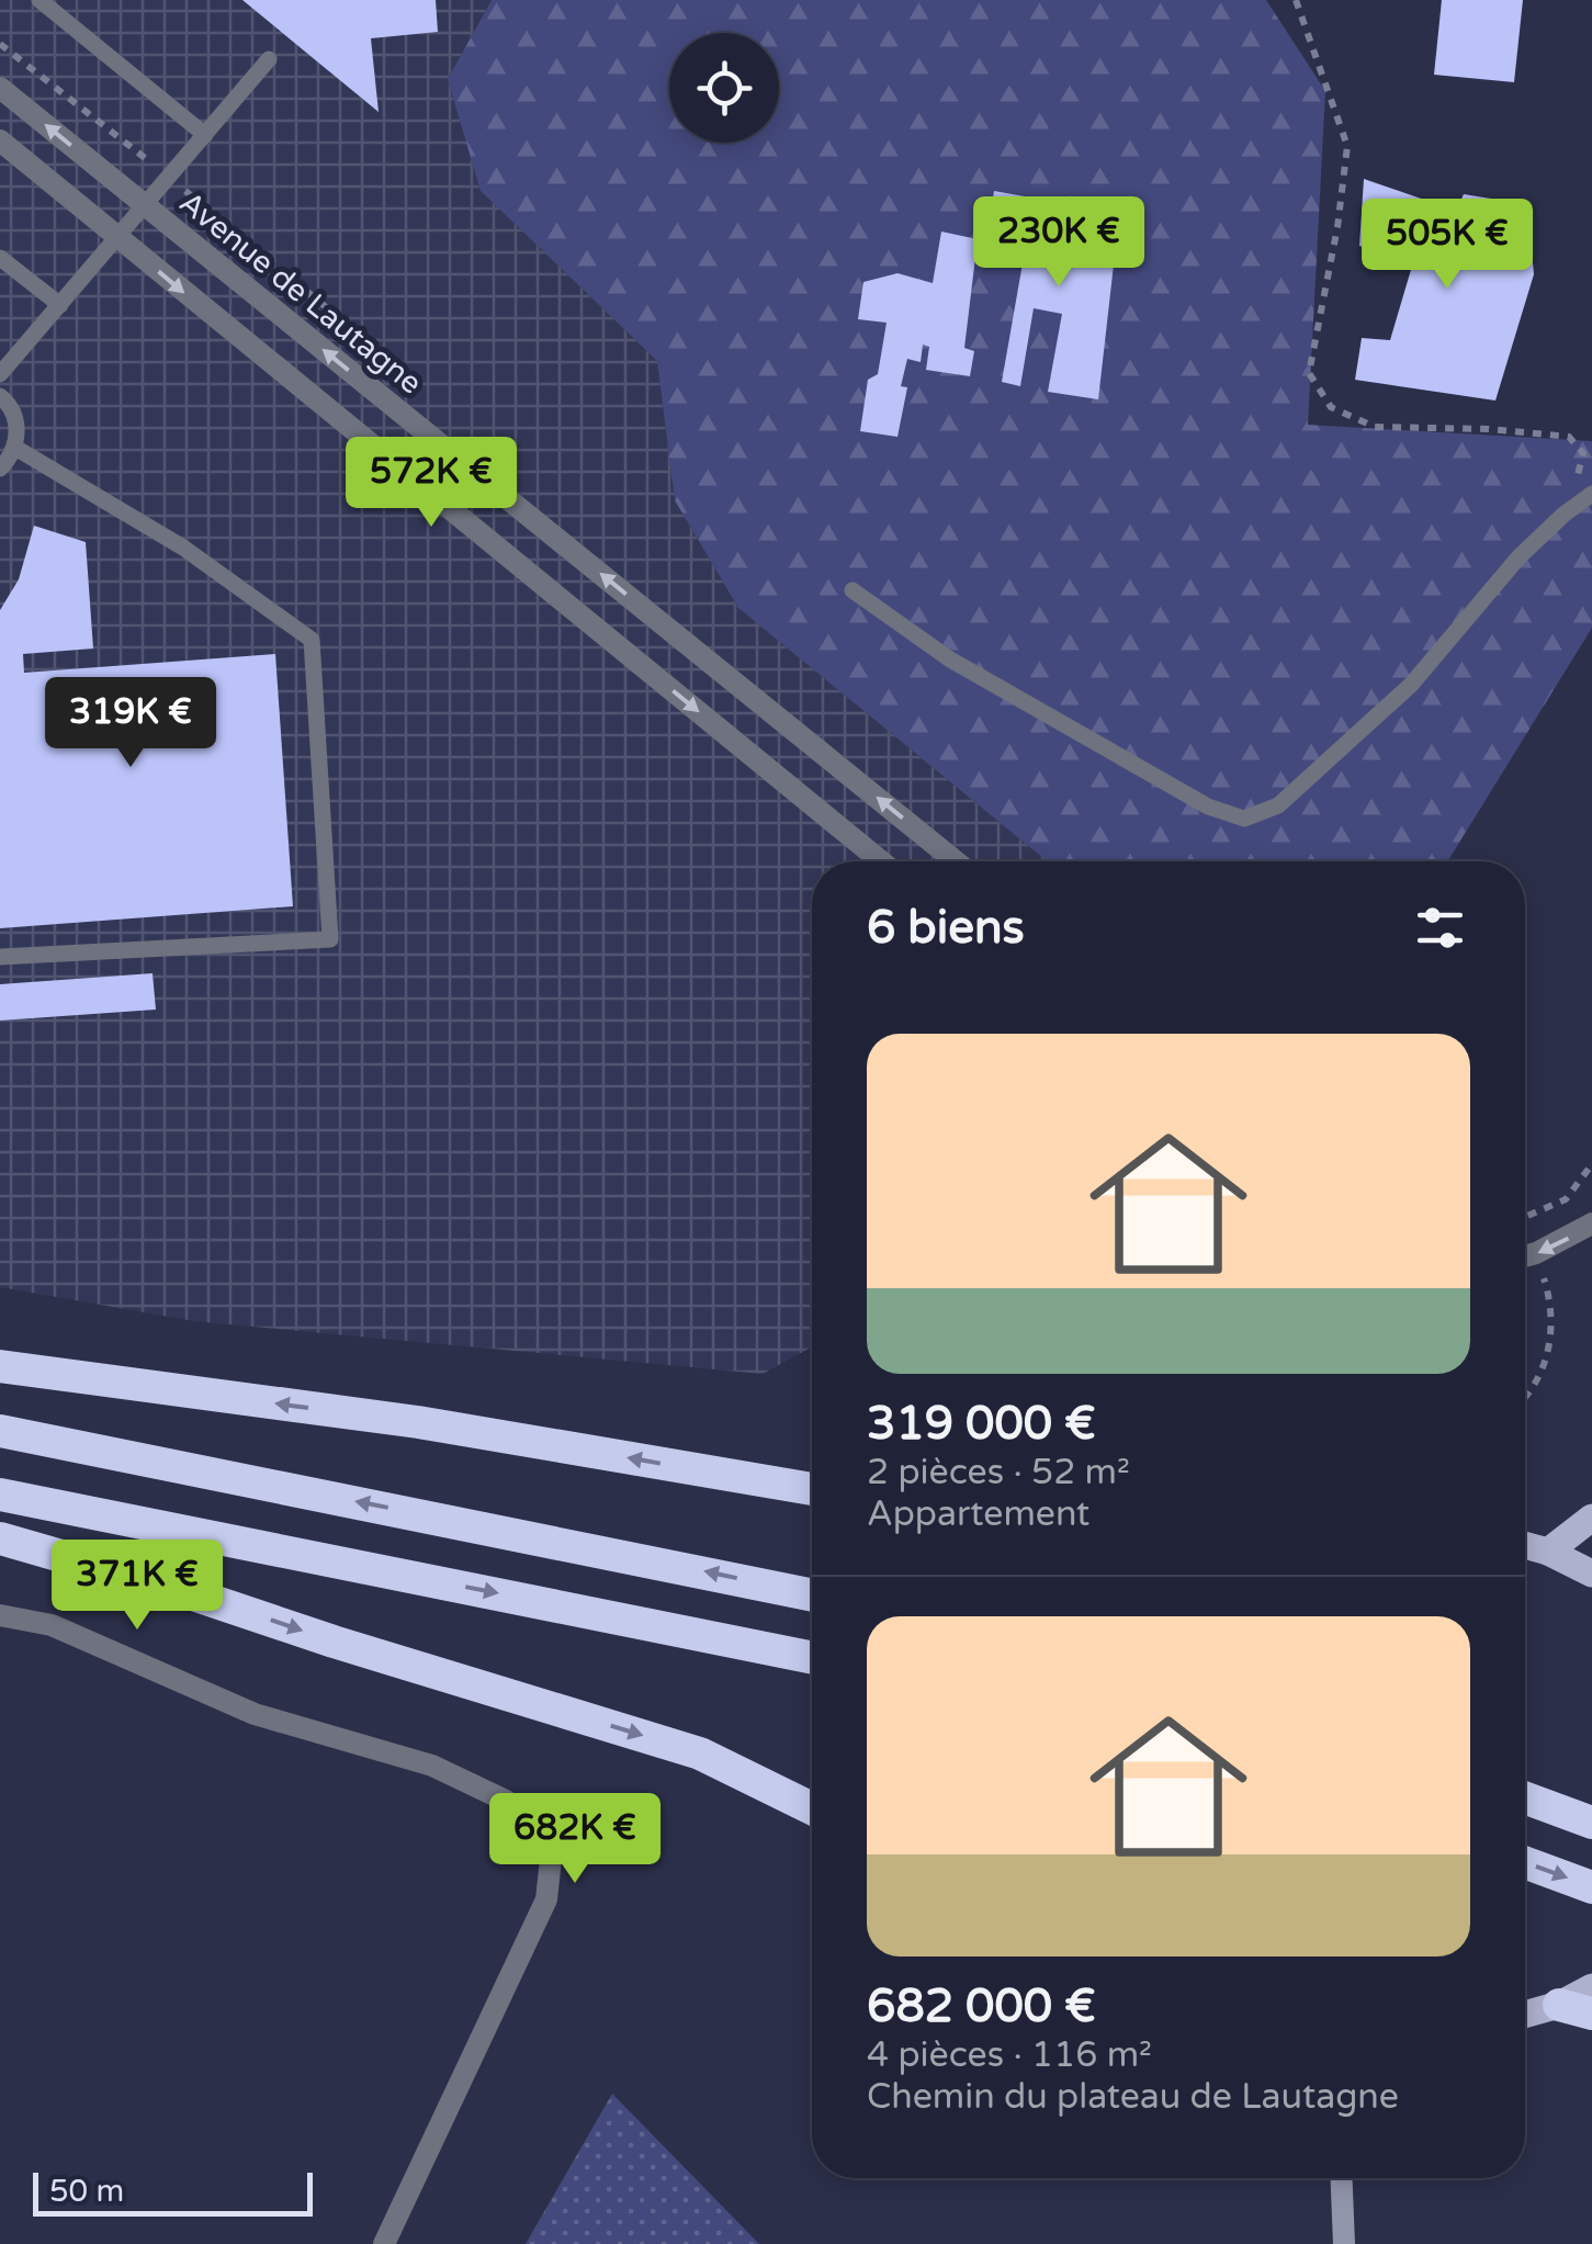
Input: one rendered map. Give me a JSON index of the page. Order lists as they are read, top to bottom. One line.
{"streets":{"street":["Avenue de Lautagne"]},"scale_bar":"50 m","page":{"price":["230K €","505K €","572K €","319K €","371K €","682K €"],"heading":"6 biens","list":[{"name":"319 000 €","note":"2 pièces · 52 m² · Appartement"},{"name":"682 000 €","note":"4 pièces · 116 m² · Chemin du plateau de Lautagne"}],"scale":"50 m"}}
